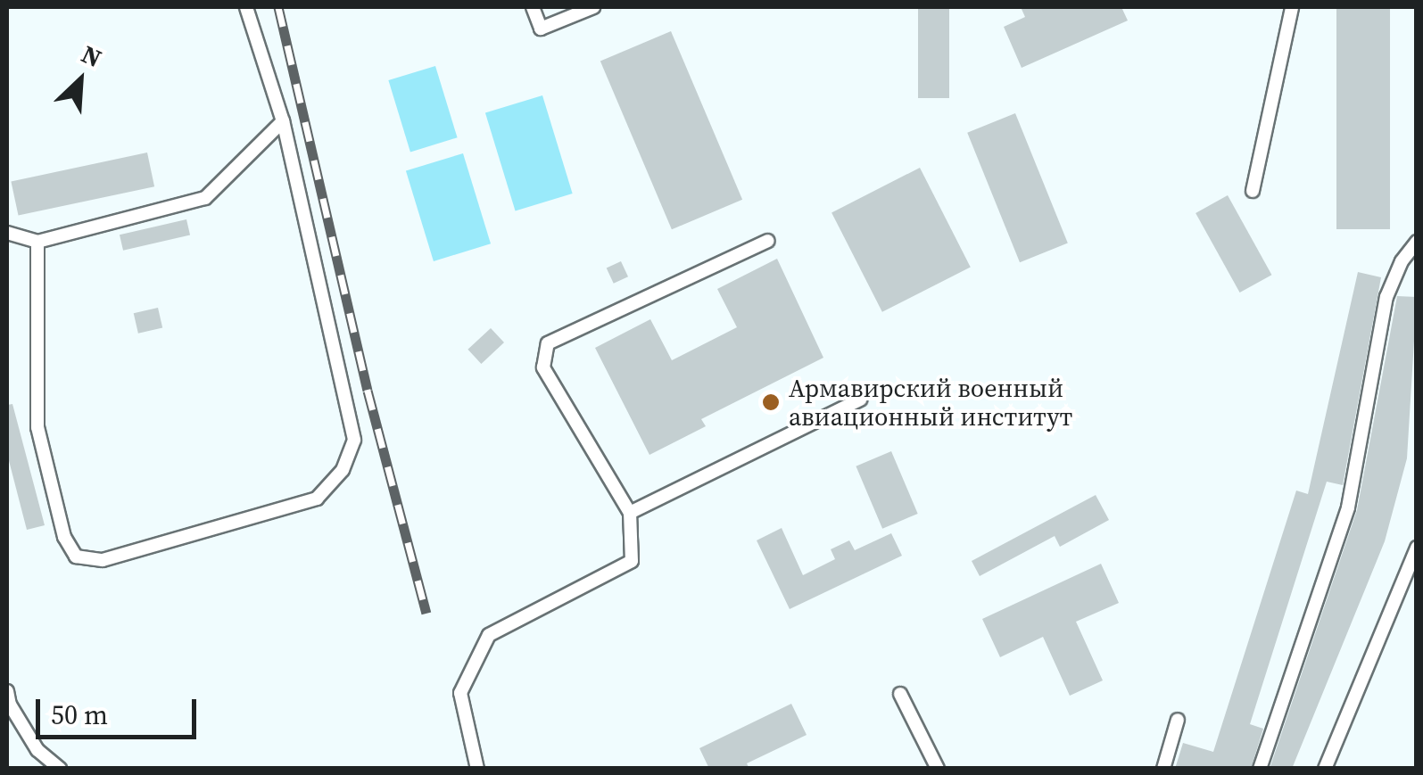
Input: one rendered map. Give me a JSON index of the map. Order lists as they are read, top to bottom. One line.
{"places":["Армавирский военный авиационный институт"],"scale_bar":"50 m","north":"top right"}
